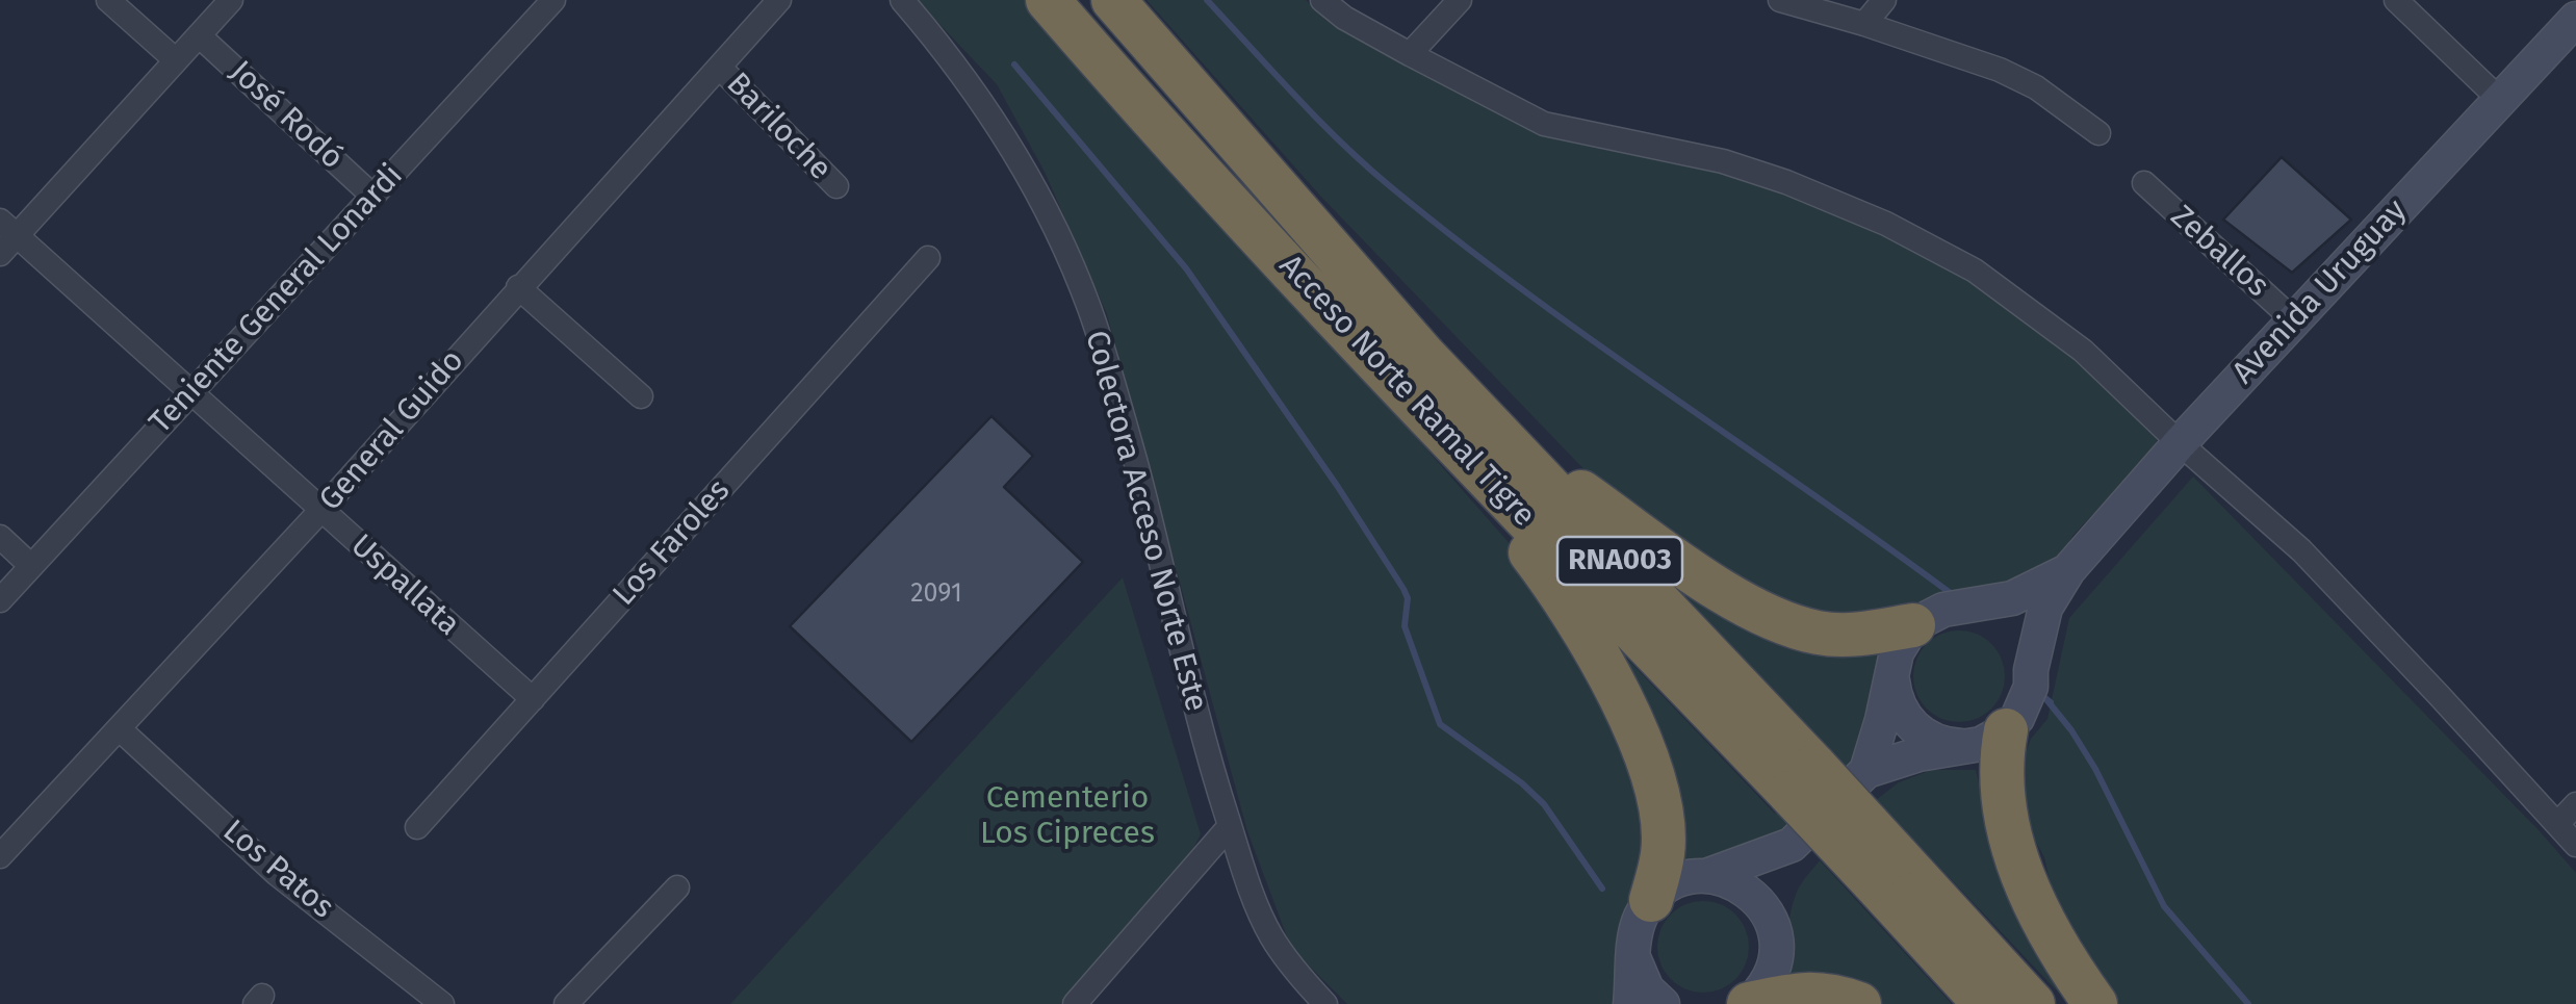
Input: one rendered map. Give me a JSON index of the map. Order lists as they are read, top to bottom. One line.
{"streets":{"highway":["Acceso Norte Ramal Tigre","RNA003"],"main road":["Avenida Uruguay"],"street":["José Rodó","Bariloche","Zeballos","Teniente General Lonardi","General Guido","Colectora Acceso Norte Este","Los Faroles","Uspallata","Los Patos"]},"crossings":[["José Rodó","Teniente General Lonardi"],["Bariloche","General Guido"],["Zeballos","Avenida Uruguay"],["Teniente General Lonardi","Uspallata"],["General Guido","Uspallata"],["General Guido","Los Patos"],["Los Faroles","Uspallata"]],"parks":["Cementerio Los Cipreces"],"house_numbers":["2091"]}
